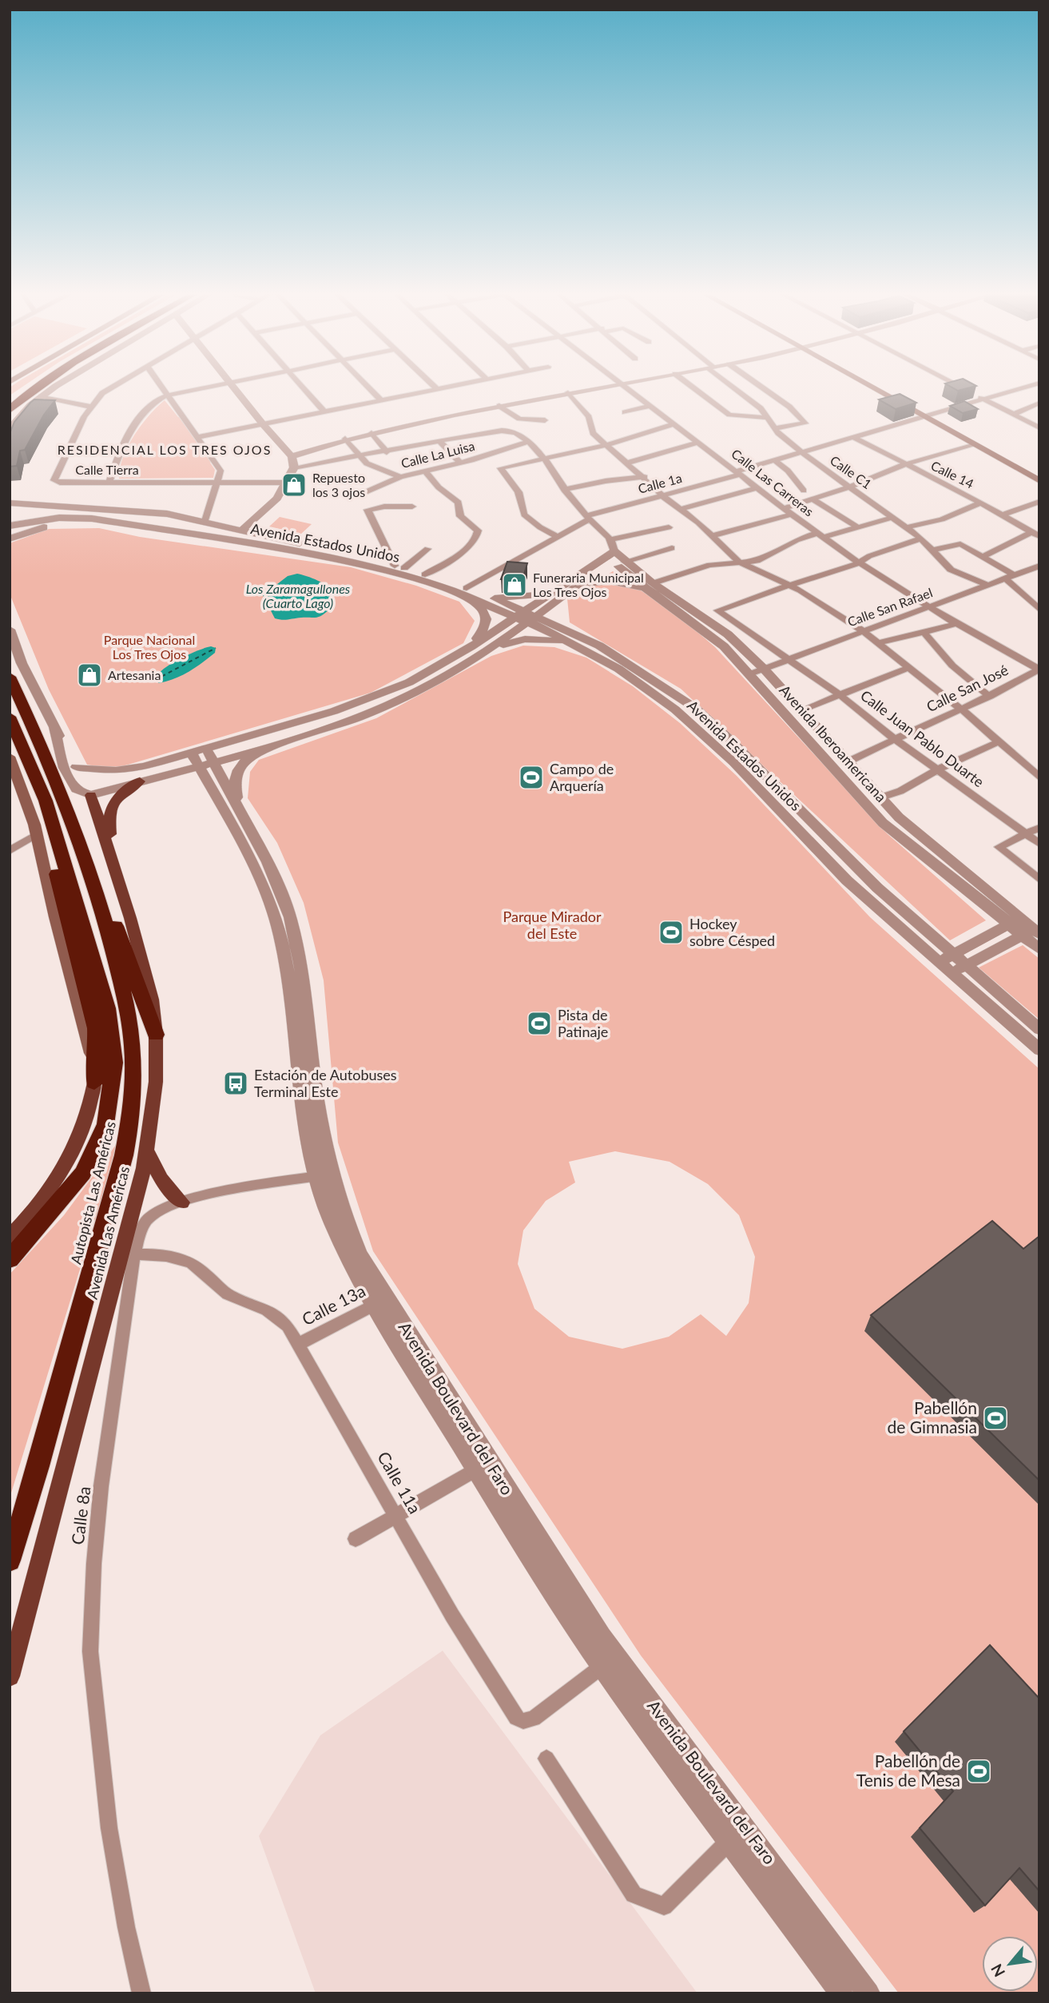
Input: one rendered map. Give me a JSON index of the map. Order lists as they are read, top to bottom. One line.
{"streets":{"highway":["Autopista Las Américas"],"main road":["Avenida Las Américas"],"street":["Calle La Luisa","Calle Tierra","Calle C1","Calle 14","Calle Las Carreras","Calle 1a","Avenida Estados Unidos","Calle San Rafael","Calle San José","Calle Juan Pablo Duarte","Avenida Iberoamericana","Calle 13a","Avenida Boulevard del Faro","Calle 11a","Calle 8a"]},"crossings":[["Calle C1","Calle 1a"],["Calle C1","Calle San Rafael"],["Calle 14","Calle 1a"],["Calle Las Carreras","Calle 1a"],["Calle Las Carreras","Calle San Rafael"],["Calle Las Carreras","Calle San José"],["Calle 1a","Avenida Estados Unidos"],["Calle San Rafael","Calle Juan Pablo Duarte"],["Calle San Rafael","Avenida Iberoamericana"],["Calle San José","Calle Juan Pablo Duarte"],["Calle San José","Avenida Iberoamericana"],["Avenida Las Américas","Calle 8a"],["Calle 13a","Avenida Boulevard del Faro"],["Calle 13a","Calle 11a"],["Avenida Boulevard del Faro","Calle 11a"],["Calle 11a","Calle 8a"]],"districts":["RESIDENCIAL LOS TRES OJOS"],"water":["Los Zaramagullones (Cuarto Lago)"],"parks":["Parque Nacional Los Tres Ojos","Parque Mirador del Este"],"places":{"shop":["Repuesto los 3 ojos","Funeraria Municipal Los Tres Ojos","Artesania"],"sports":["Campo de Arquería","Hockey sobre Césped","Pista de Patinaje","Pabellón de Gimnasia","Pabellón de Tenis de Mesa"],"bus stop":["Estación de Autobuses Terminal Este"]},"north":"bottom left"}
